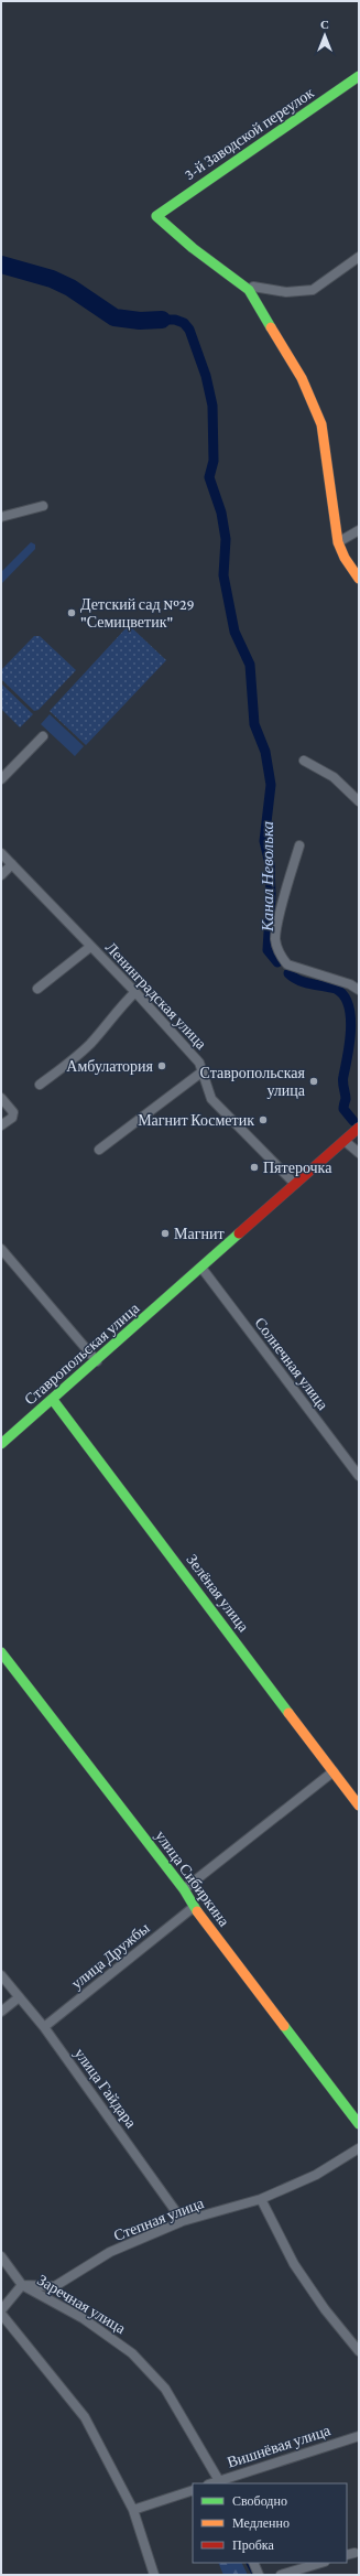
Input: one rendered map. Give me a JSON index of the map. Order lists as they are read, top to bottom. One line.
{"streets":{"street":["3-й Заводской переулок","Ленинградская улица","Ставропольская улица","Солнечная улица","Зелёная улица","улица Сибиркина","улица Дружбы","улица Гайдара","Степная улица","Заречная улица","Вишнёвая улица"]},"crossings":[["Ленинградская улица","Ставропольская улица"],["Ставропольская улица","Солнечная улица"],["Ставропольская улица","Зелёная улица"],["улица Сибиркина","улица Дружбы"],["улица Дружбы","улица Гайдара"],["улица Гайдара","Степная улица"],["Степная улица","Заречная улица"],["Заречная улица","Вишнёвая улица"]],"water":["Канал Неволька"],"places":["Детский сад №29 \"Семицветик\"","Амбулатория","Ставропольская улица","Магнит Косметик","Пятерочка","Магнит"],"legend":["Свободно","Медленно","Пробка"],"north":"top"}
